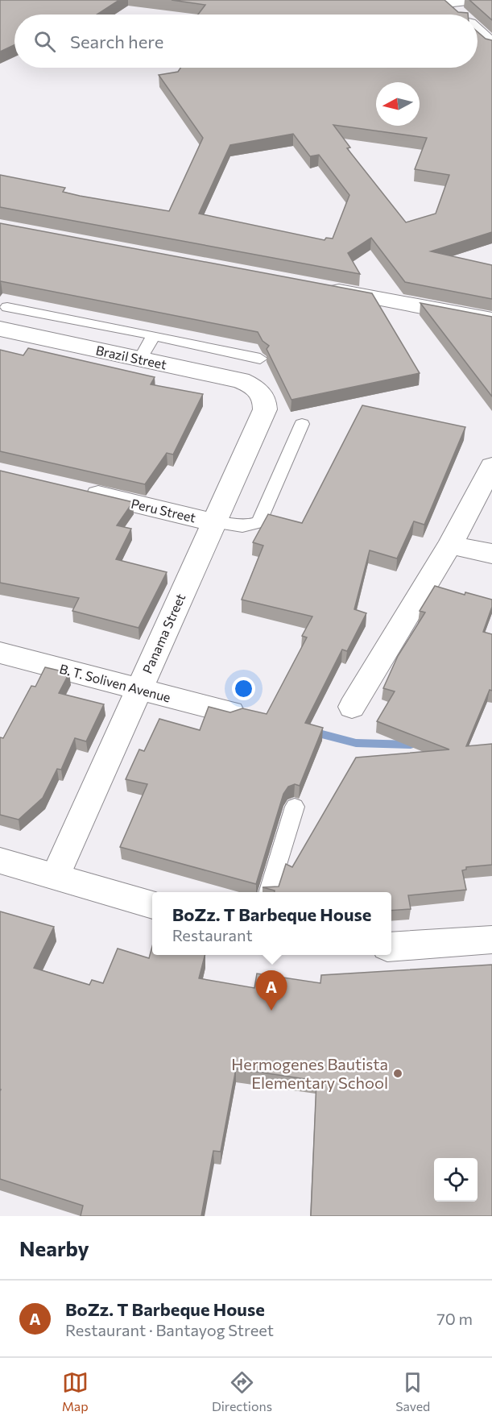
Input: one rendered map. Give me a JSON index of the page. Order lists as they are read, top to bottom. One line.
{"streets":{"street":["Brazil Street","Peru Street","Panama Street","B. T. Soliven Avenue"]},"crossings":[["Brazil Street","Panama Street"],["Peru Street","Panama Street"],["Panama Street","B. T. Soliven Avenue"]],"places":["Hermogenes Bautista Elementary School"],"north":"left","page":{"search":"Search here","popup":["BoZz. T Barbeque House","Restaurant"],"pins":"A","heading":"Nearby","list":[{"mark":"A","name":"BoZz. T Barbeque House","note":"Restaurant · Bantayog Street","value":"70 m"}],"nav":["Map","Directions","Saved"]}}
